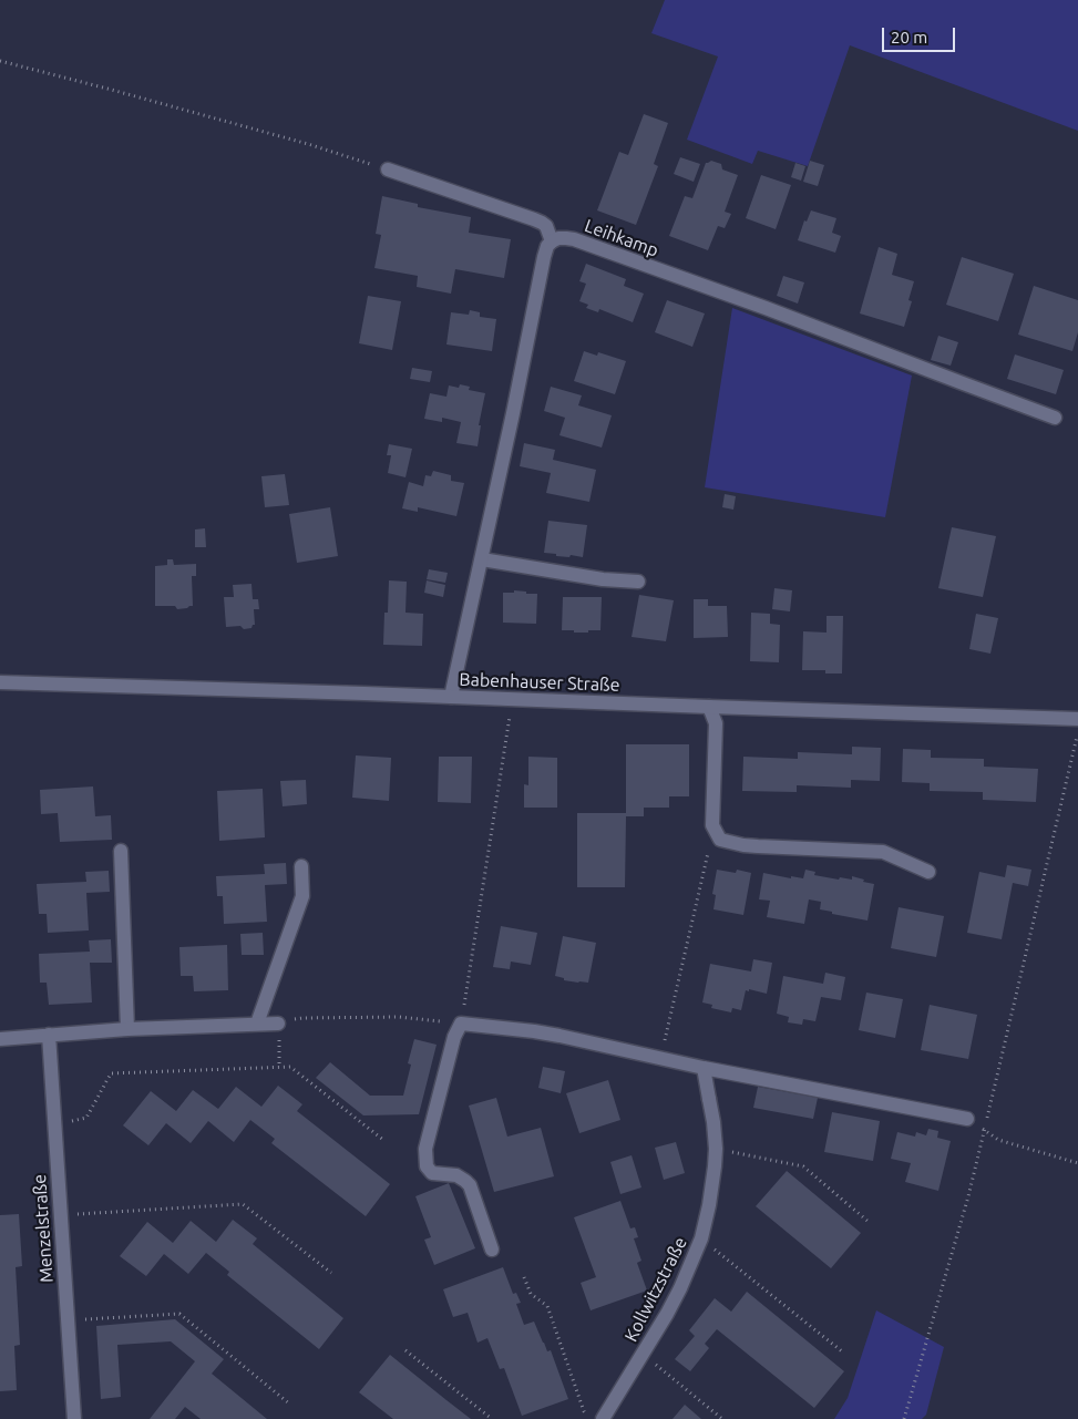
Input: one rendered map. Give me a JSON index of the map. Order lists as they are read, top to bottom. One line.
{"streets":{"street":["Leihkamp","Babenhauser Straße","Menzelstraße","Kollwitzstraße"]},"scale_bar":"20 m"}
